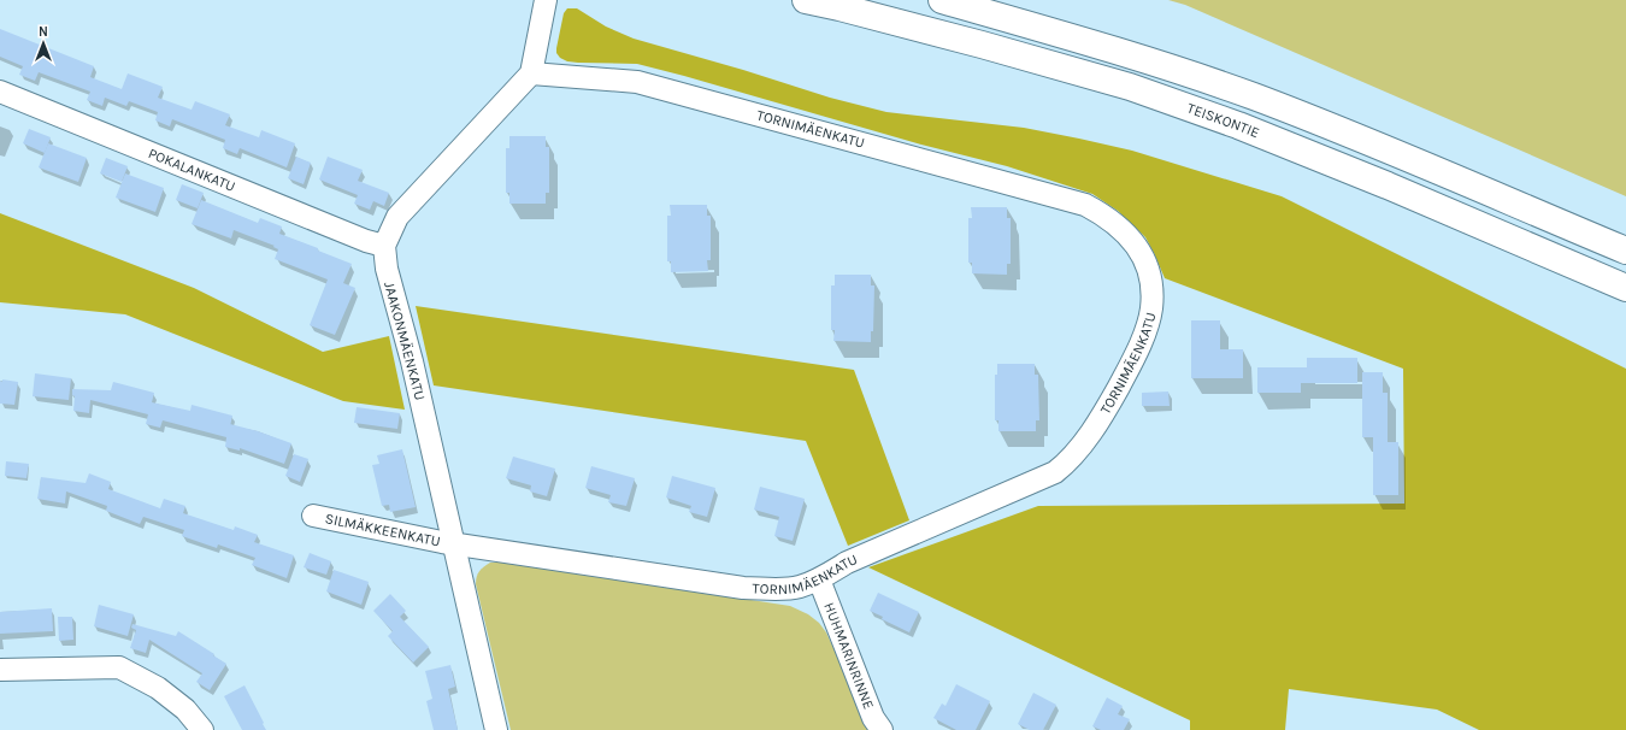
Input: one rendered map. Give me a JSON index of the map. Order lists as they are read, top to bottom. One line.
{"streets":{"highway":["TEISKONTIE"],"street":["TORNIMÄENKATU","POKALANKATU","JAAKONMÄENKATU","SILMÄKKEENKATU","HUHMARINRINNE"]},"crossings":[["TORNIMÄENKATU","JAAKONMÄENKATU"],["TORNIMÄENKATU","SILMÄKKEENKATU"],["TORNIMÄENKATU","HUHMARINRINNE"],["POKALANKATU","JAAKONMÄENKATU"],["JAAKONMÄENKATU","SILMÄKKEENKATU"]],"north":"top"}
